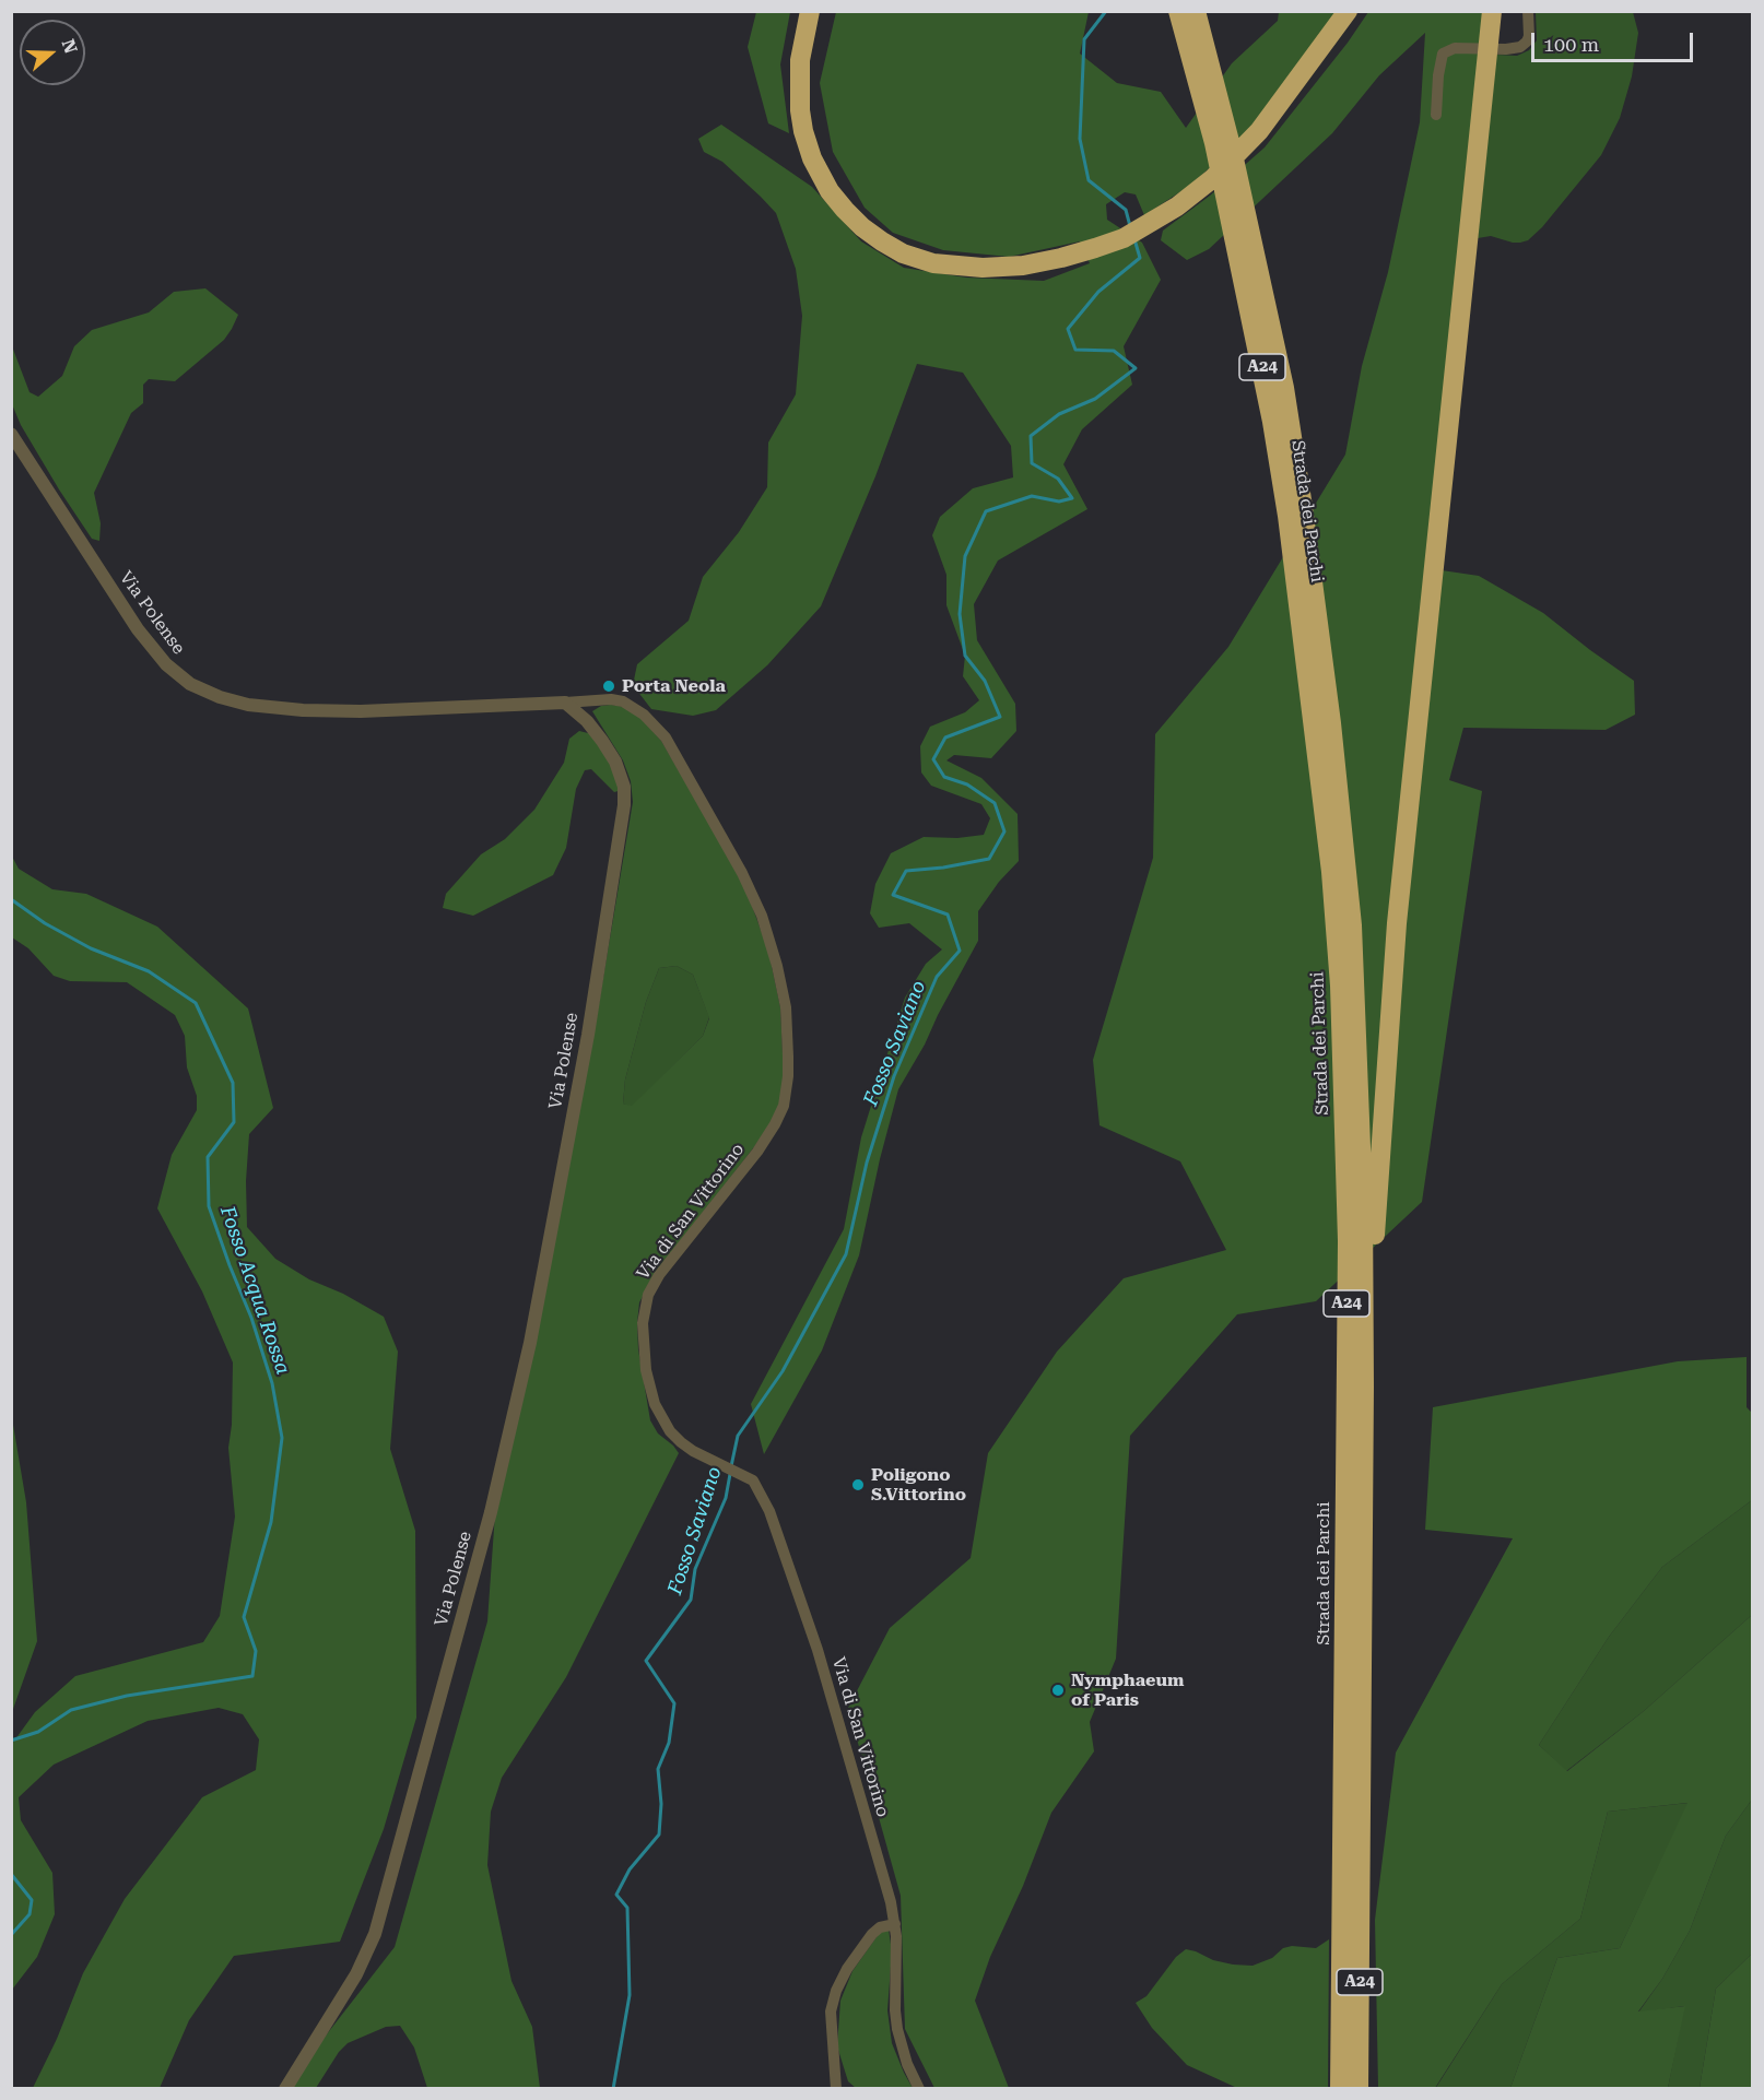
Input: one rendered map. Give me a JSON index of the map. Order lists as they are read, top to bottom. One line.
{"streets":{"highway":["A24","Strada dei Parchi"],"street":["Via Polense","Via di San Vittorino"]},"crossings":[["Via Polense","Via di San Vittorino"]],"water":["Fosso Saviano","Fosso Acqua Rossa"],"places":["Porta Neola","Poligono S.Vittorino","Nymphaeum of Paris"],"scale_bar":"100 m","north":"right"}
